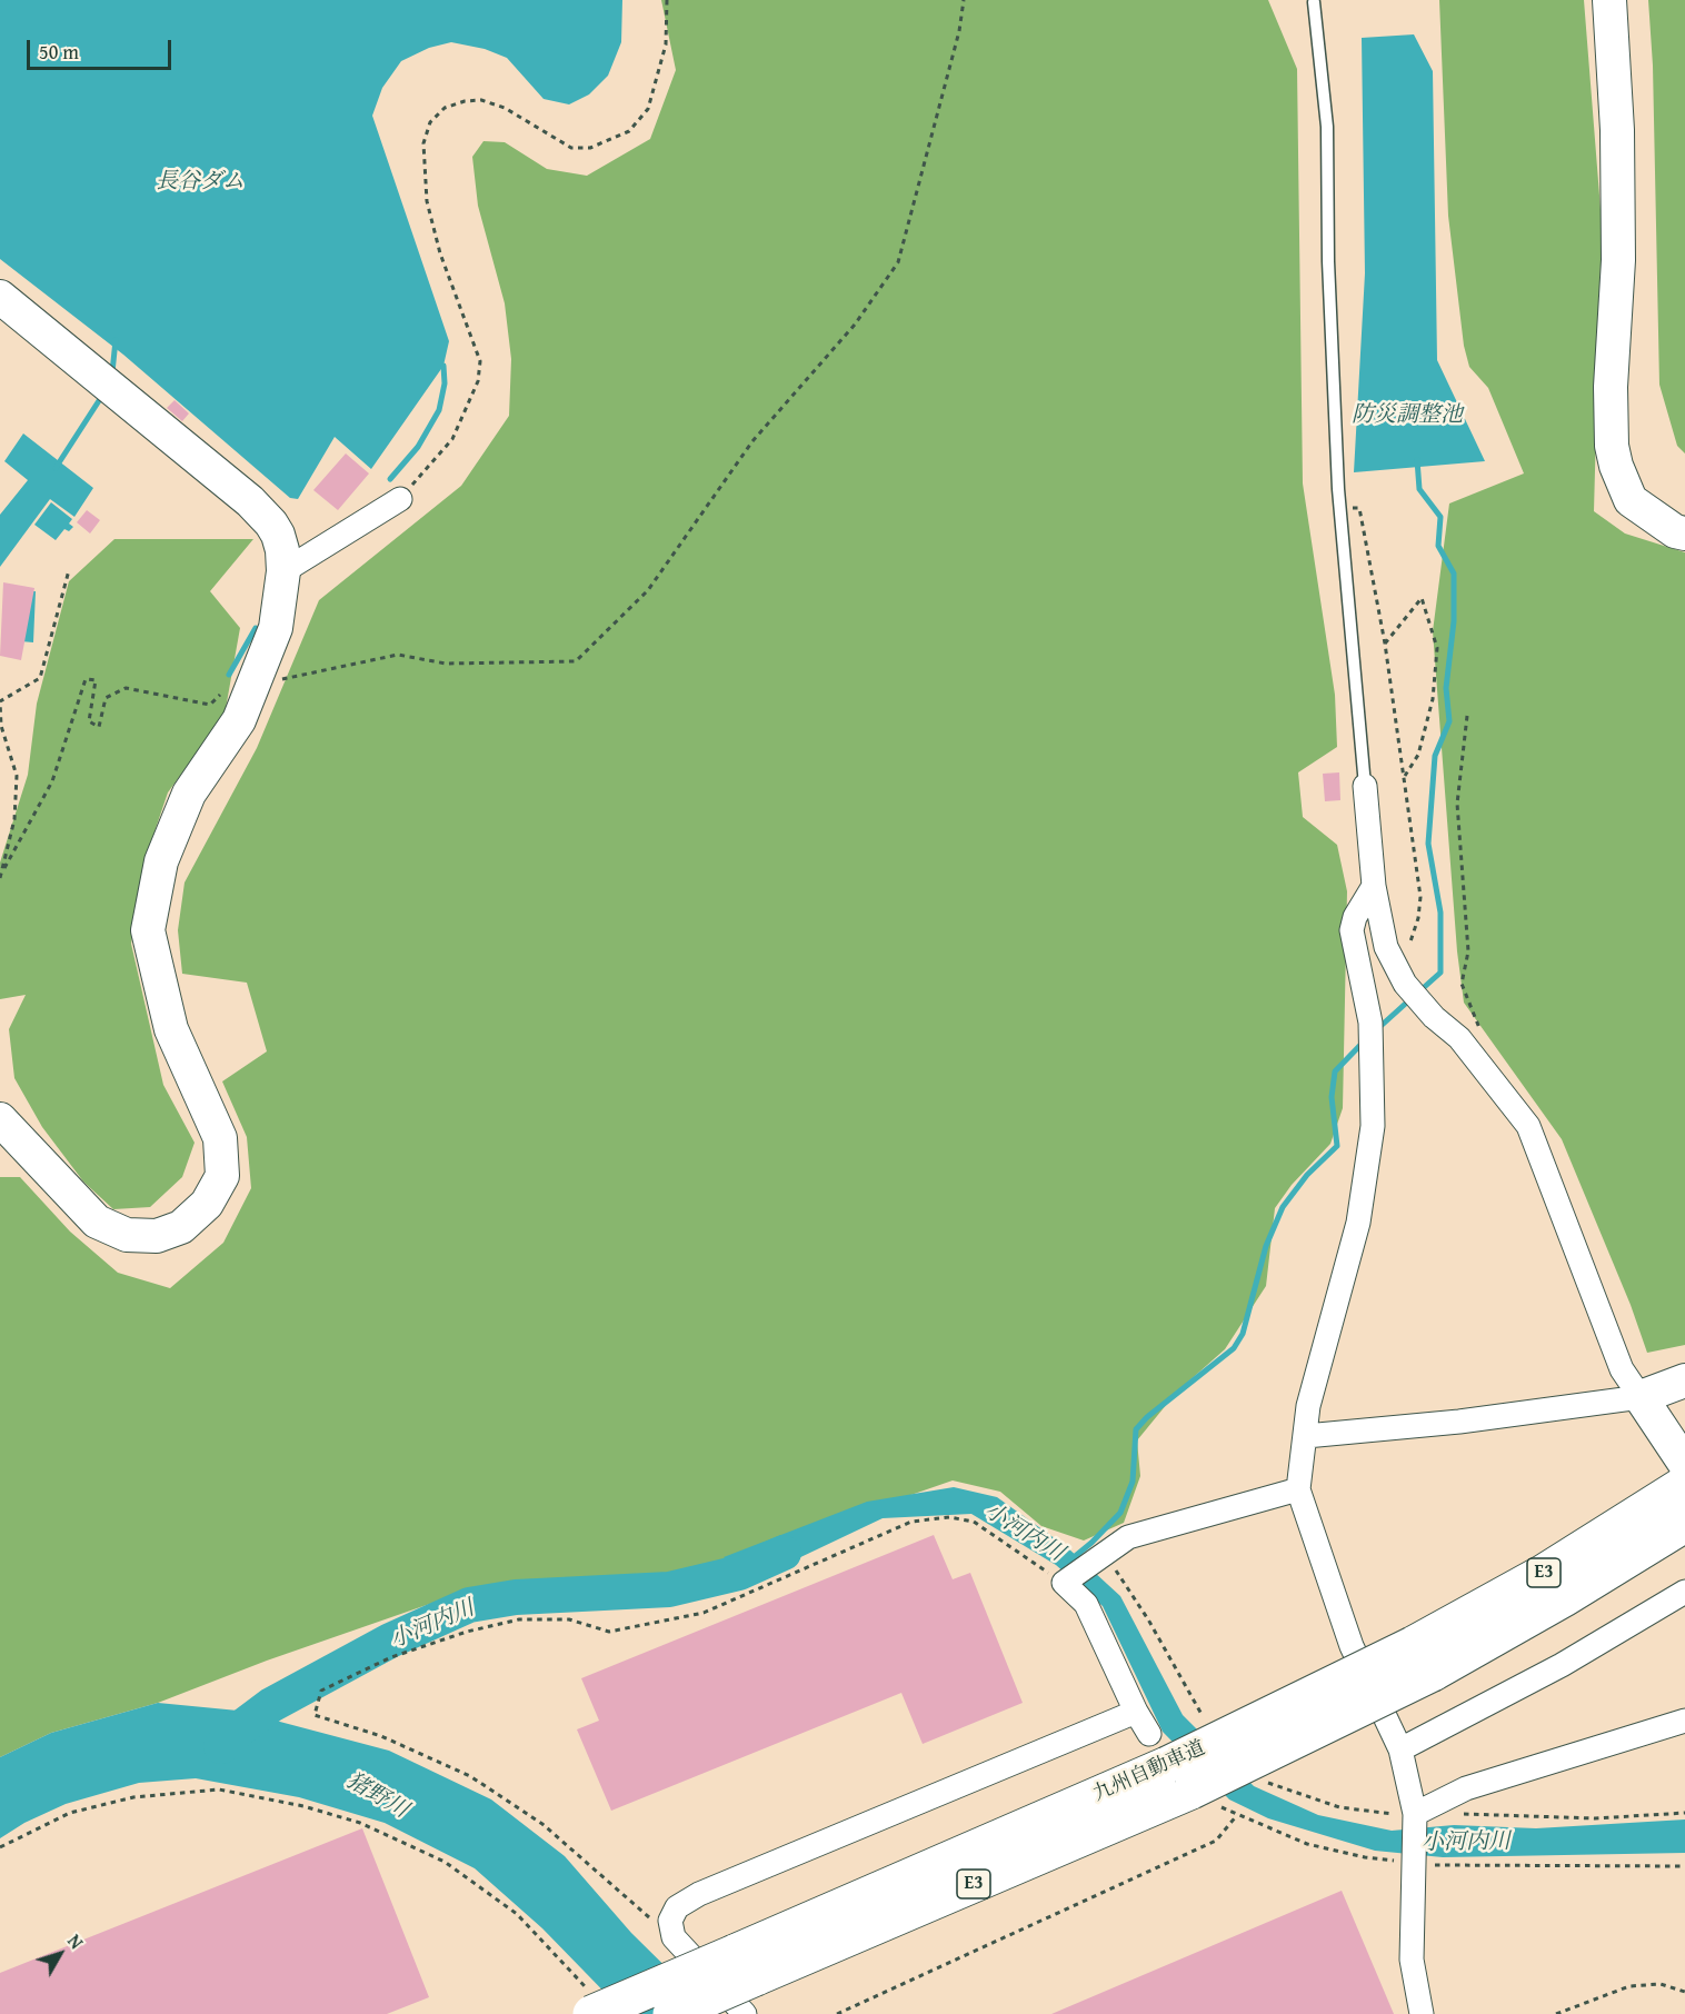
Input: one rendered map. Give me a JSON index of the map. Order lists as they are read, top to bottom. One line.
{"streets":{"highway":["E3","九州自動車道"]},"water":["長谷ダム","防災調整池","小河内川","猪野川"],"scale_bar":"50 m","north":"top right"}
